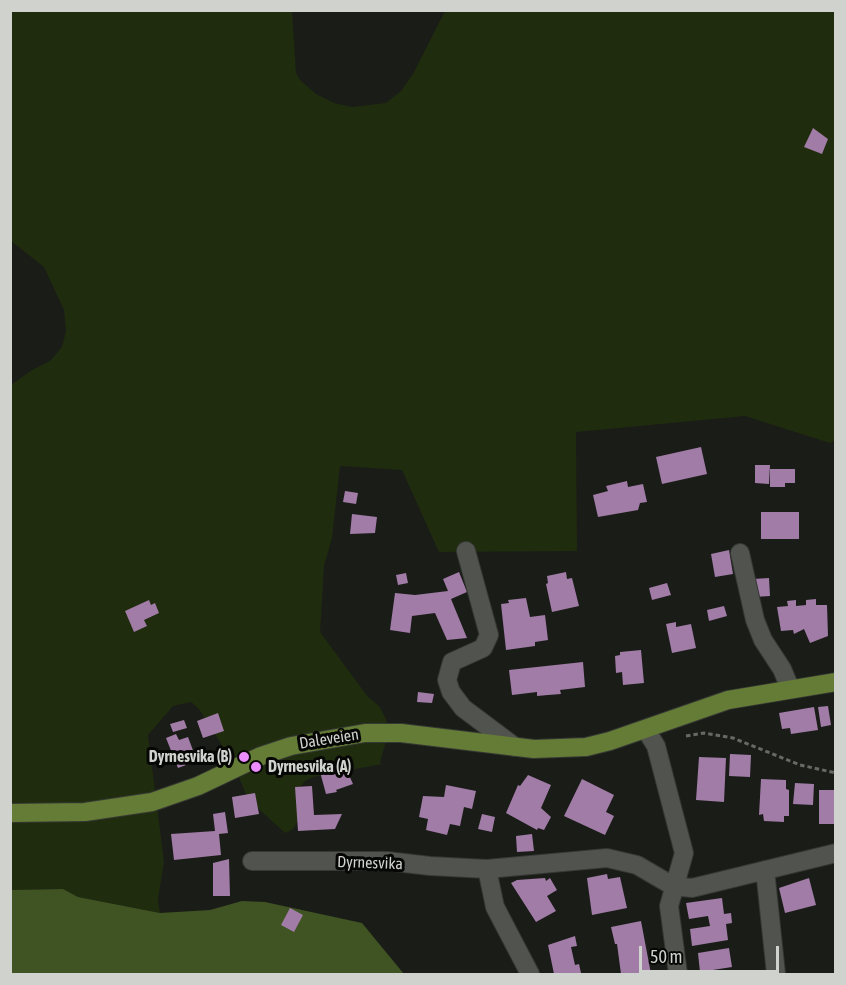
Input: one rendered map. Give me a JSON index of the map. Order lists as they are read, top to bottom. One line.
{"streets":{"main road":["Daleveien"],"street":["Dyrnesvika"]},"places":["Dyrnesvika (B)","Dyrnesvika (A)"],"scale_bar":"50 m"}
